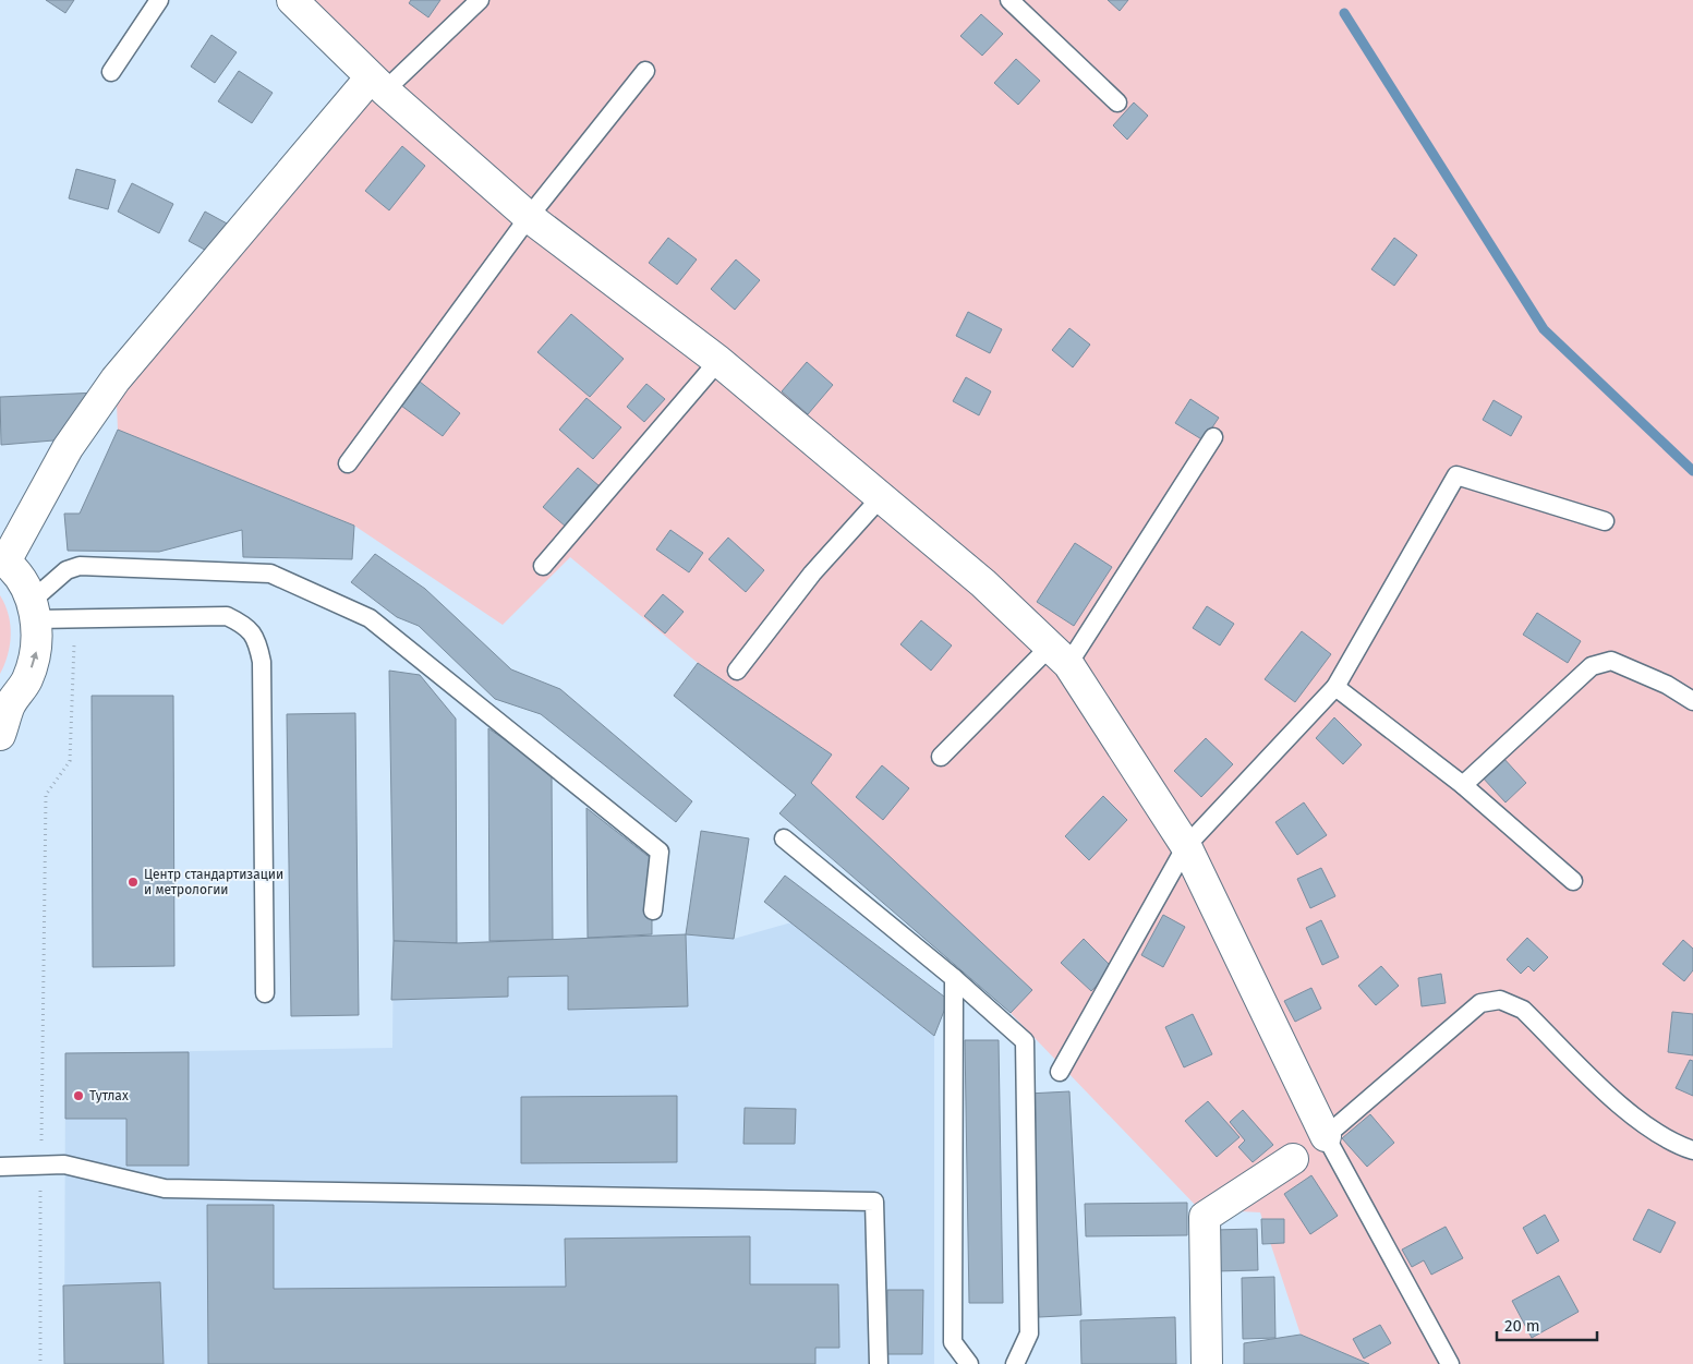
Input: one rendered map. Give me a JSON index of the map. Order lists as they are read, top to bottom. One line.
{"places":["Центр стандартизации и метрологии","Тутлах"],"scale_bar":"20 m"}
